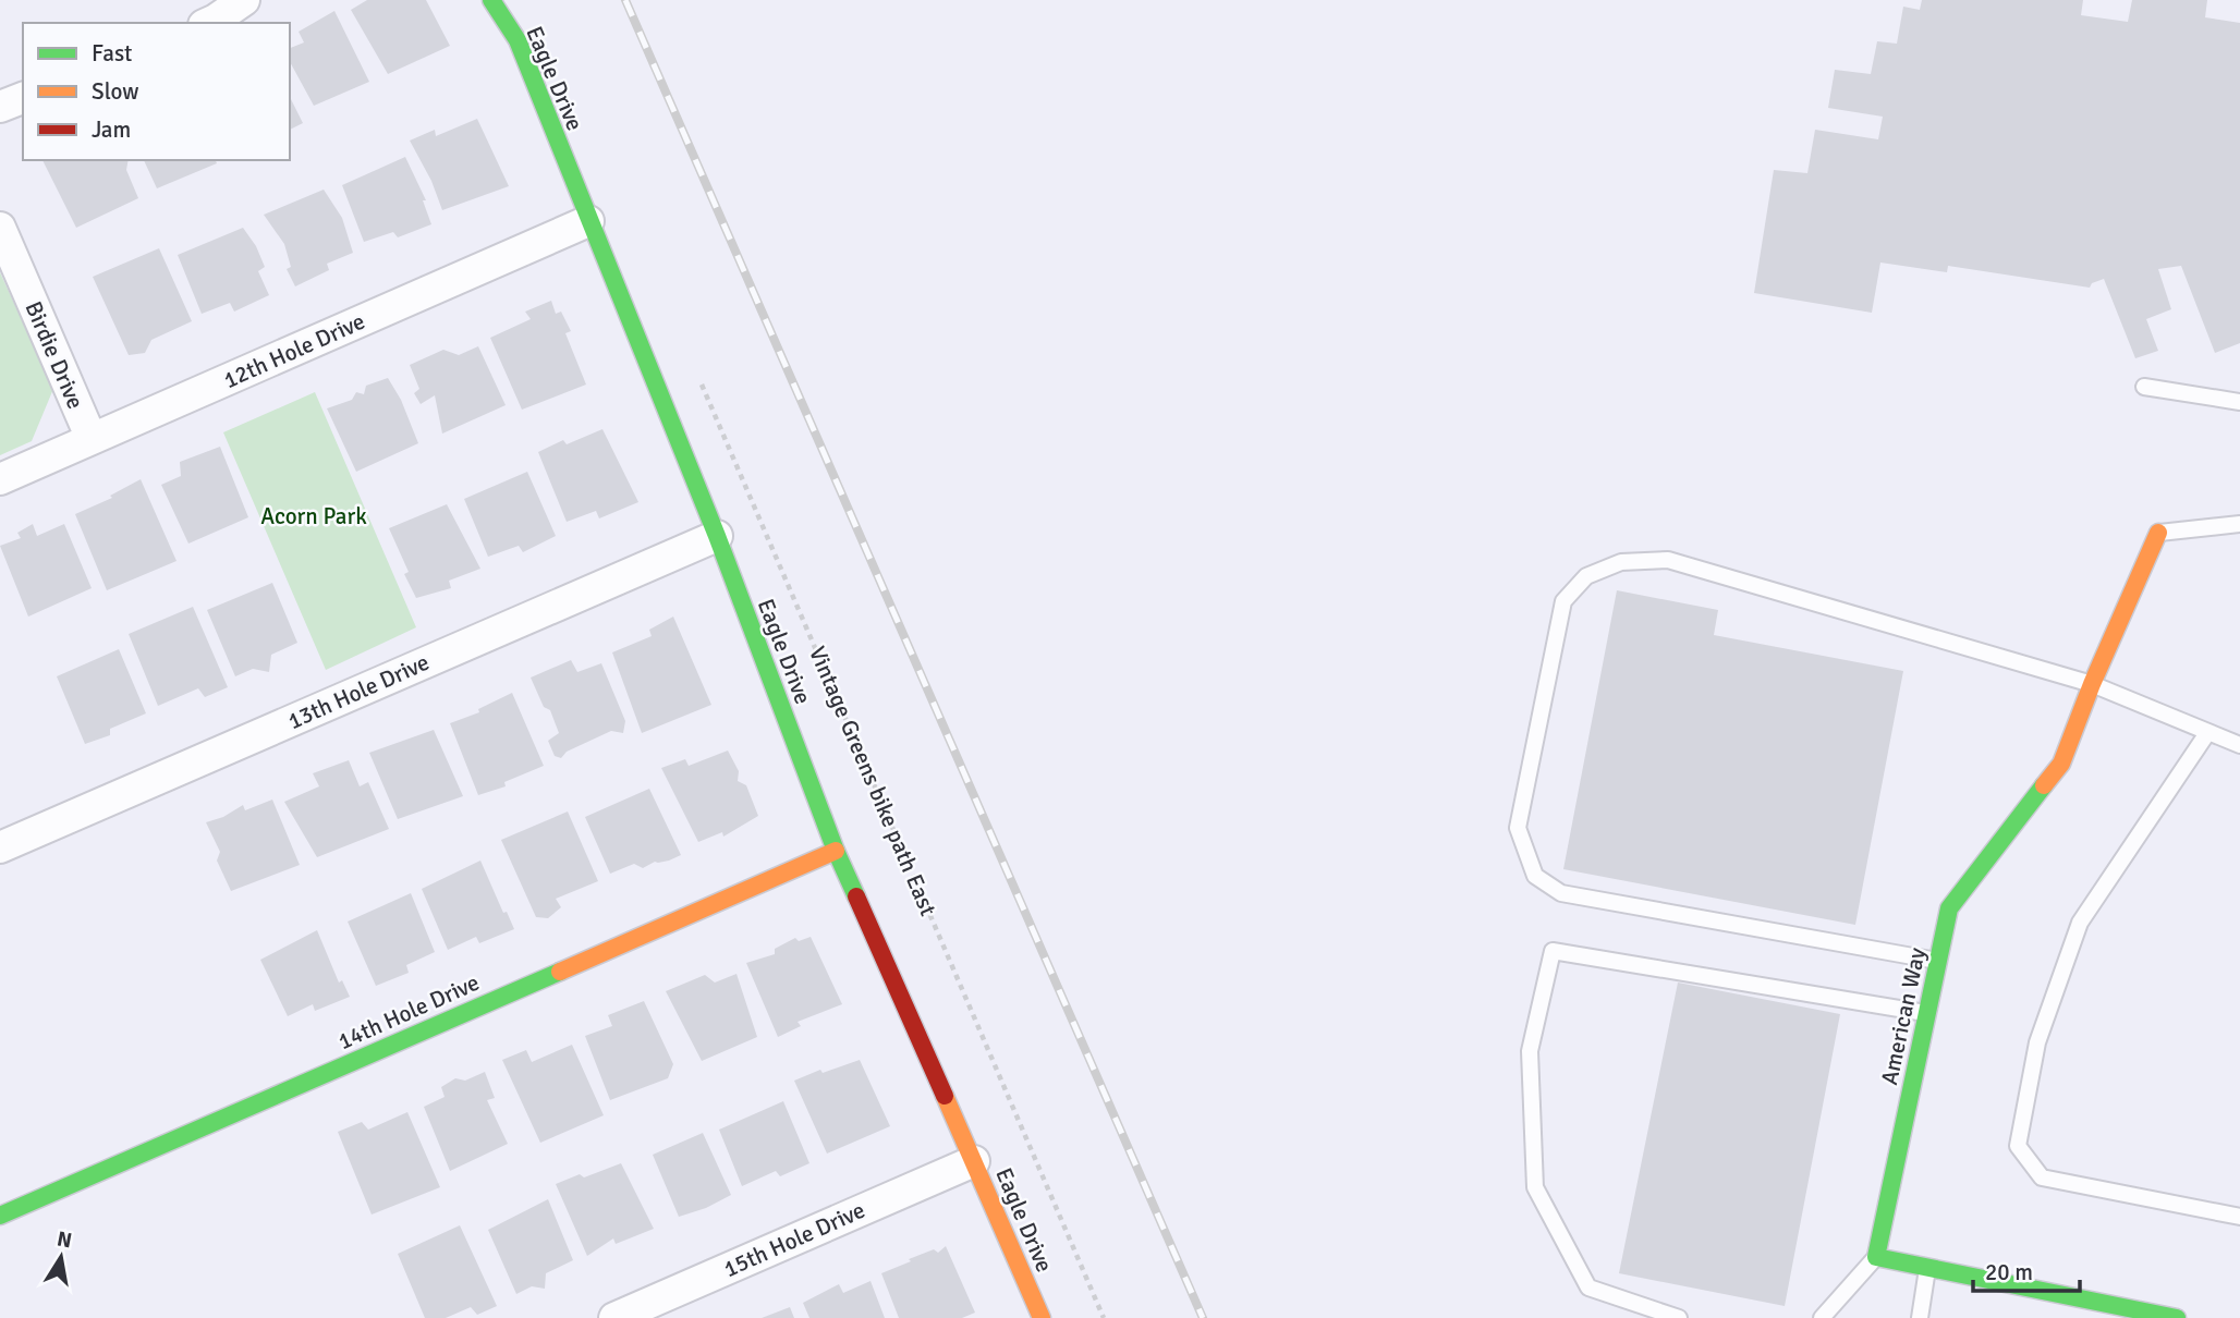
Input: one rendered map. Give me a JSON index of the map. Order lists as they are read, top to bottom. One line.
{"streets":{"street":["Eagle Drive","12th Hole Drive","Birdie Drive","13th Hole Drive","14th Hole Drive","American Way","15th Hole Drive"],"path":["Vintage Greens bike path East"]},"crossings":[["Eagle Drive","12th Hole Drive"],["Eagle Drive","13th Hole Drive"],["Eagle Drive","14th Hole Drive"],["Eagle Drive","15th Hole Drive"],["12th Hole Drive","Birdie Drive"]],"parks":["Acorn Park"],"legend":["Fast","Slow","Jam"],"scale_bar":"20 m","north":"top"}
